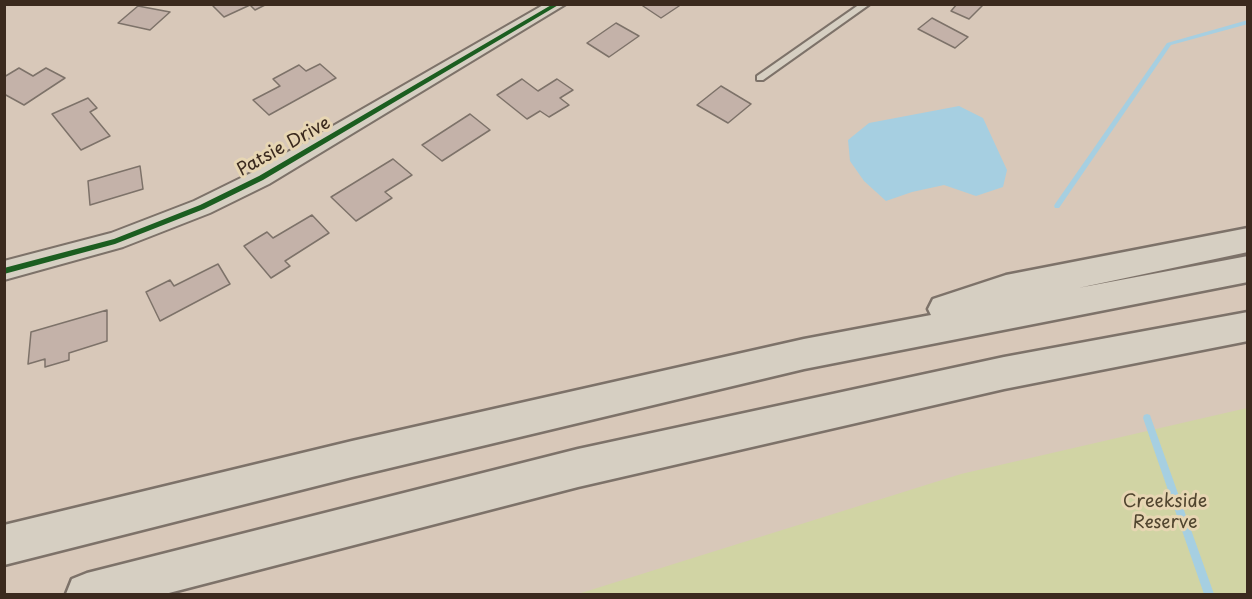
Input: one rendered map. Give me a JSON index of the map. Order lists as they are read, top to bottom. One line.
{"streets":{"street":["Patsie Drive"]},"parks":["Creekside Reserve"]}
